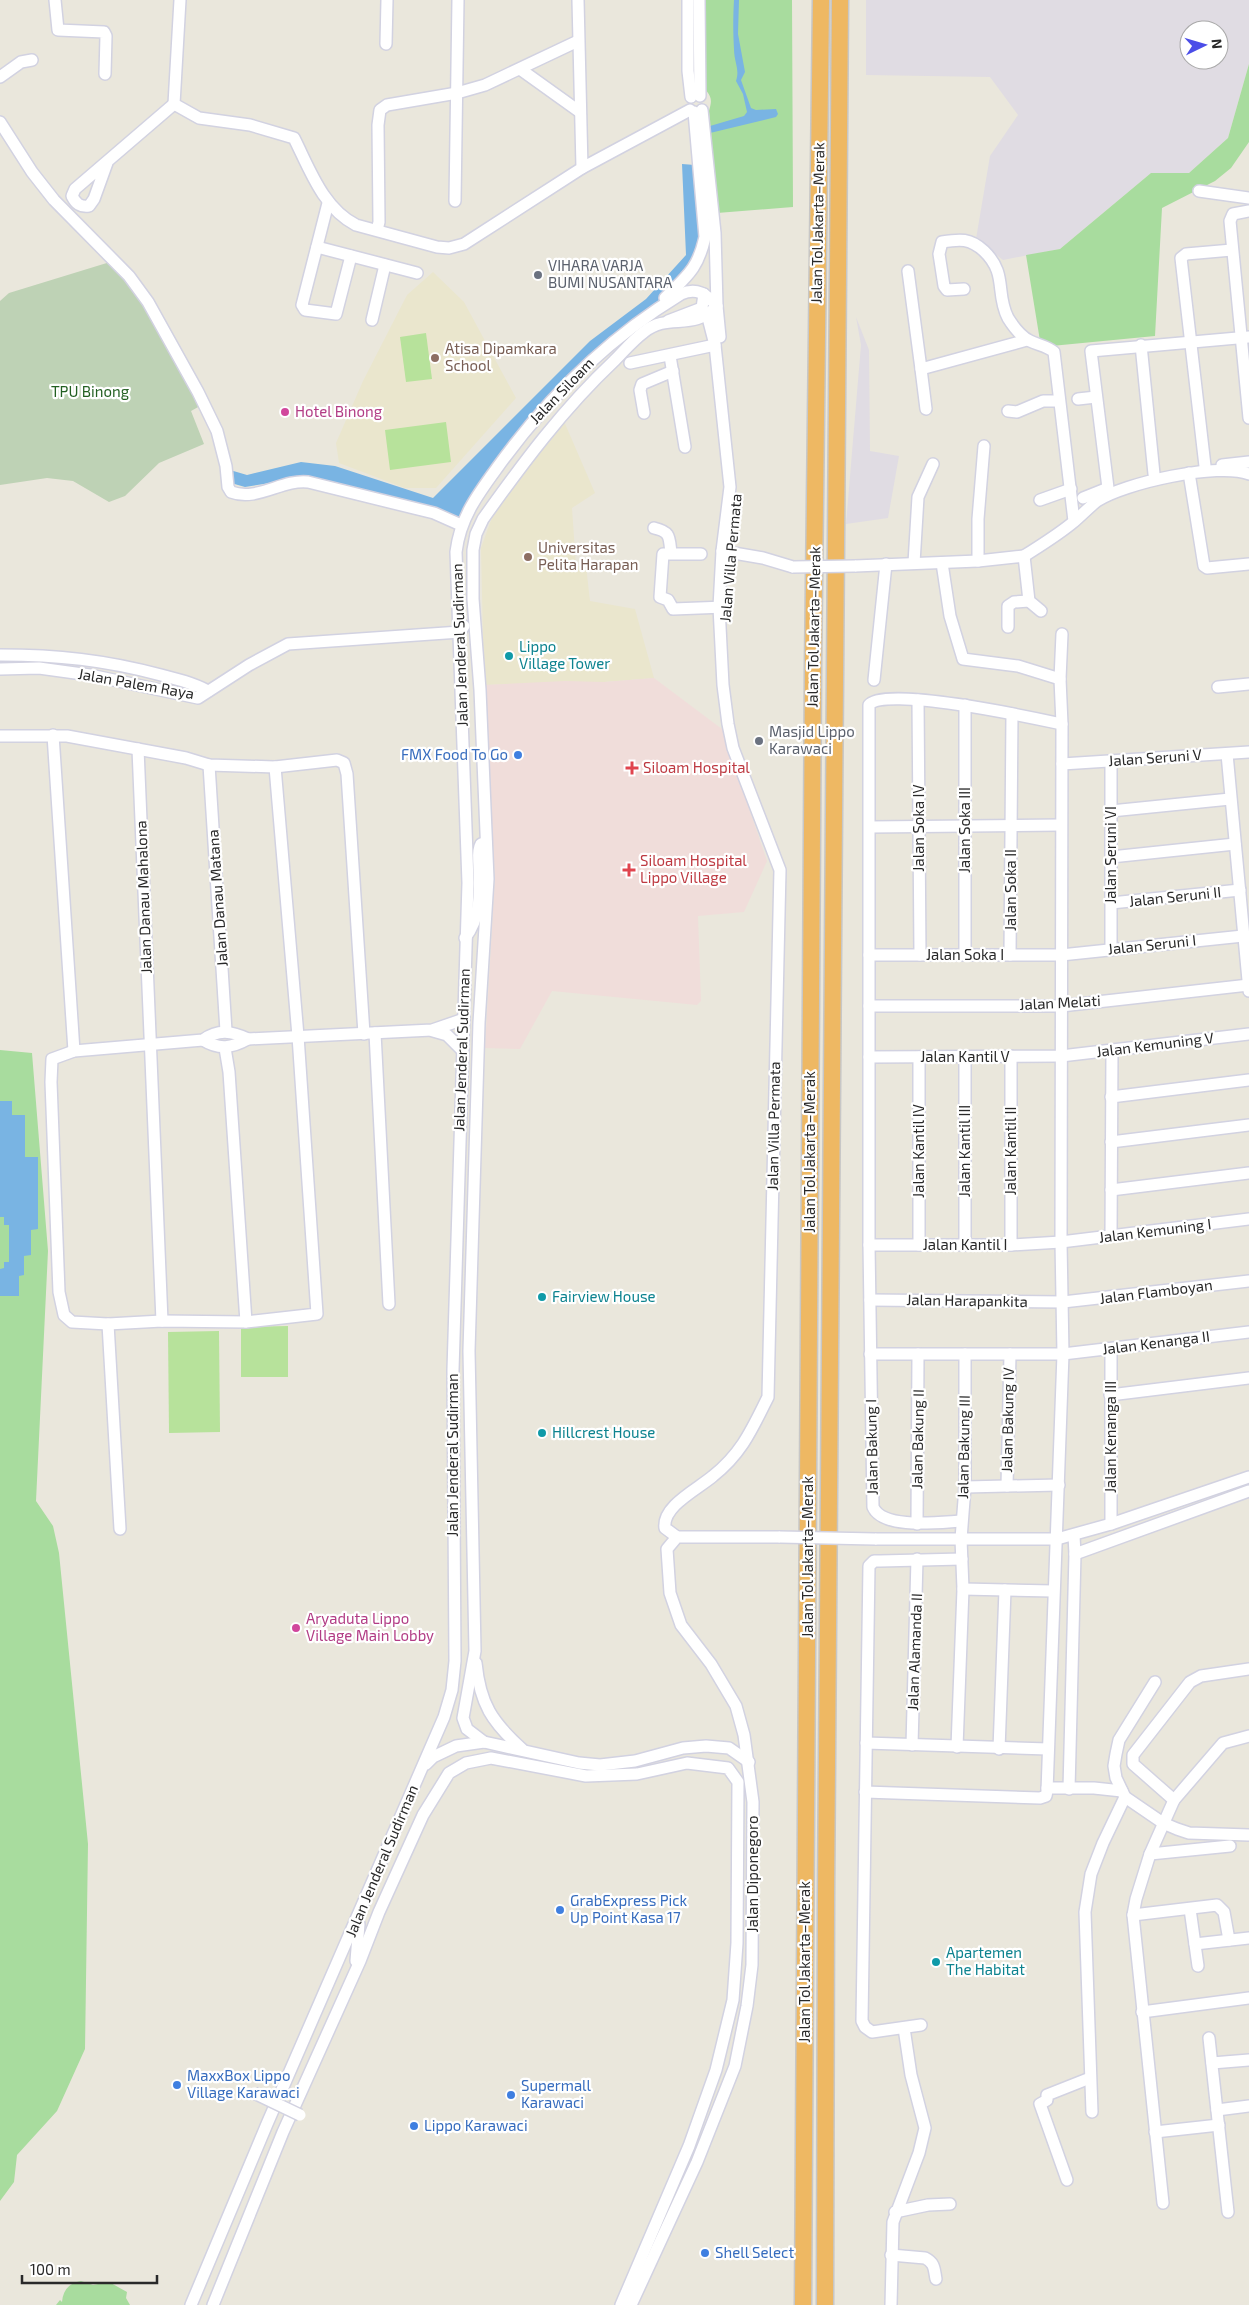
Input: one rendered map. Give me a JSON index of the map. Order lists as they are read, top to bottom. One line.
{"streets":{"highway":["Jalan Tol Jakarta–Merak"],"street":["Jalan Siloam","Jalan Villa Permata","Jalan Jenderal Sudirman","Jalan Palem Raya","Jalan Seruni V","Jalan Soka IV","Jalan Soka III","Jalan Seruni VI","Jalan Soka II","Jalan Danau Mahalona","Jalan Seruni II","Jalan Danau Matana","Jalan Seruni I","Jalan Soka I","Jalan Melati","Jalan Kemuning V","Jalan Kantil V","Jalan Kantil IV","Jalan Kantil III","Jalan Kantil II","Jalan Kemuning I","Jalan Kantil I","Jalan Flamboyan","Jalan Harapankita","Jalan Kenanga II","Jalan Bakung IV","Jalan Kenanga III","Jalan Bakung II","Jalan Bakung I","Jalan Bakung III","Jalan Alamanda II","Jalan Diponegoro"]},"crossings":[["Jalan Siloam","Jalan Jenderal Sudirman"],["Jalan Villa Permata","Jalan Jenderal Sudirman"],["Jalan Villa Permata","Jalan Diponegoro"],["Jalan Jenderal Sudirman","Jalan Diponegoro"],["Jalan Seruni V","Jalan Seruni VI"],["Jalan Soka IV","Jalan Soka I"],["Jalan Soka IV","Jalan Bakung I"],["Jalan Soka III","Jalan Soka I"],["Jalan Soka III","Jalan Bakung I"],["Jalan Seruni VI","Jalan Seruni II"],["Jalan Seruni VI","Jalan Seruni I"],["Jalan Soka II","Jalan Soka I"],["Jalan Soka II","Jalan Bakung I"],["Jalan Seruni I","Jalan Soka I"],["Jalan Soka I","Jalan Bakung I"],["Jalan Melati","Jalan Bakung I"],["Jalan Kemuning V","Jalan Kantil V"],["Jalan Kantil V","Jalan Kantil IV"],["Jalan Kantil V","Jalan Kantil III"],["Jalan Kantil V","Jalan Kantil II"],["Jalan Kantil V","Jalan Bakung I"],["Jalan Kantil IV","Jalan Kantil I"],["Jalan Kantil III","Jalan Kantil I"],["Jalan Kantil II","Jalan Kantil I"],["Jalan Kemuning I","Jalan Kantil I"],["Jalan Kantil I","Jalan Bakung I"],["Jalan Flamboyan","Jalan Harapankita"],["Jalan Harapankita","Jalan Bakung I"],["Jalan Kenanga II","Jalan Kenanga III"],["Jalan Bakung II","Jalan Bakung I"],["Jalan Bakung I","Jalan Bakung III"]],"parks":["TPU Binong"],"places":{"other":["VIHARA VARJA BUMI NUSANTARA","Atisa Dipamkara School","Hotel Binong","Universitas Pelita Harapan","Lippo Village Tower","Masjid Lippo Karawaci","FMX Food To Go","Fairview House","Hillcrest House","Aryaduta Lippo Village Main Lobby","GrabExpress Pick Up Point Kasa 17","Apartemen The Habitat","MaxxBox Lippo Village Karawaci","Supermall Karawaci","Lippo Karawaci","Shell Select"],"health":["Siloam Hospital","Siloam Hospital Lippo Village"]},"scale_bar":"100 m","north":"right"}
